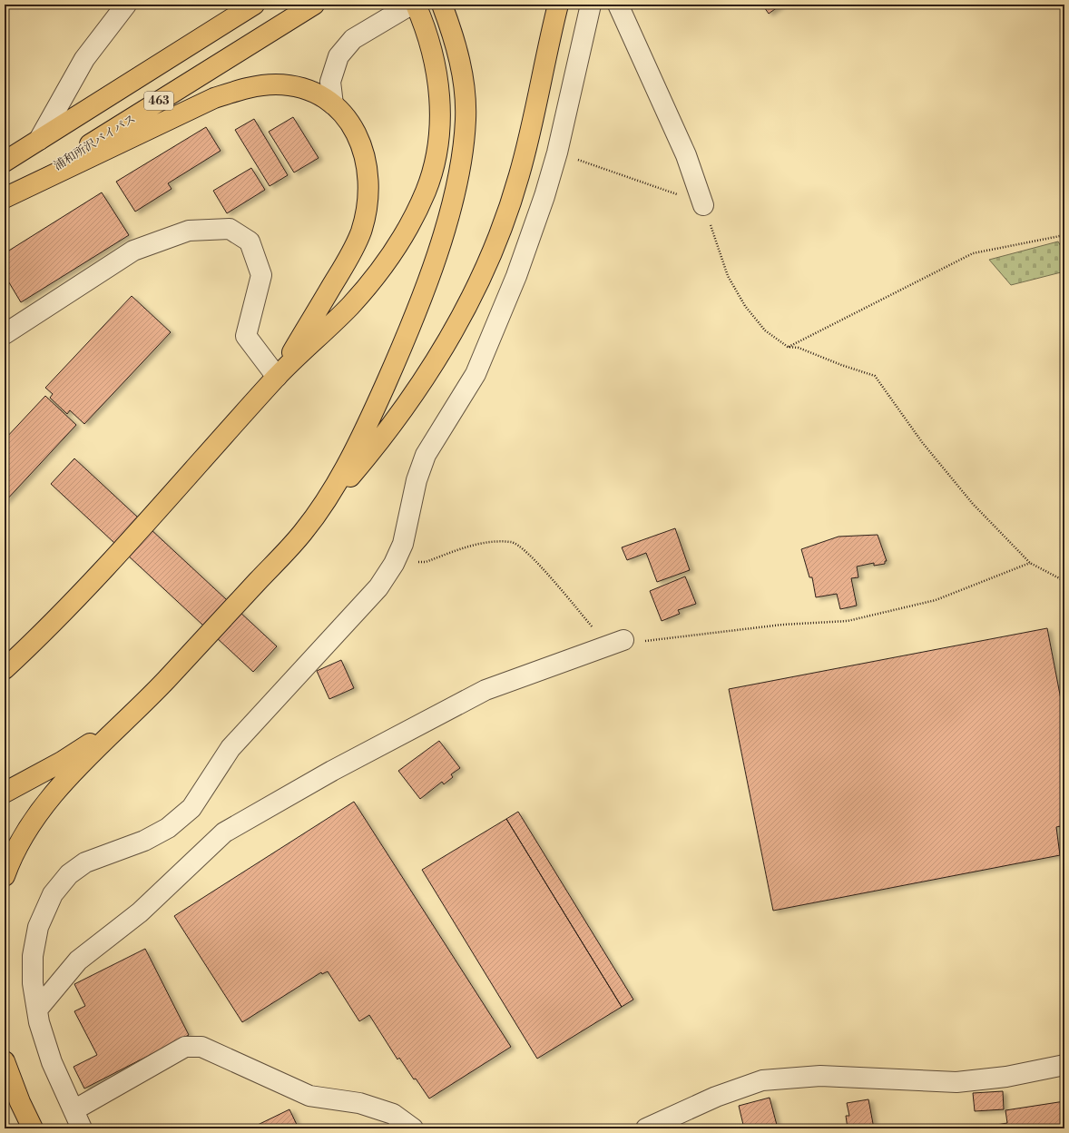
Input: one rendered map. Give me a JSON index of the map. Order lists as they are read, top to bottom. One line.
{"streets":{"highway":["463","浦和所沢バイパス"]}}
